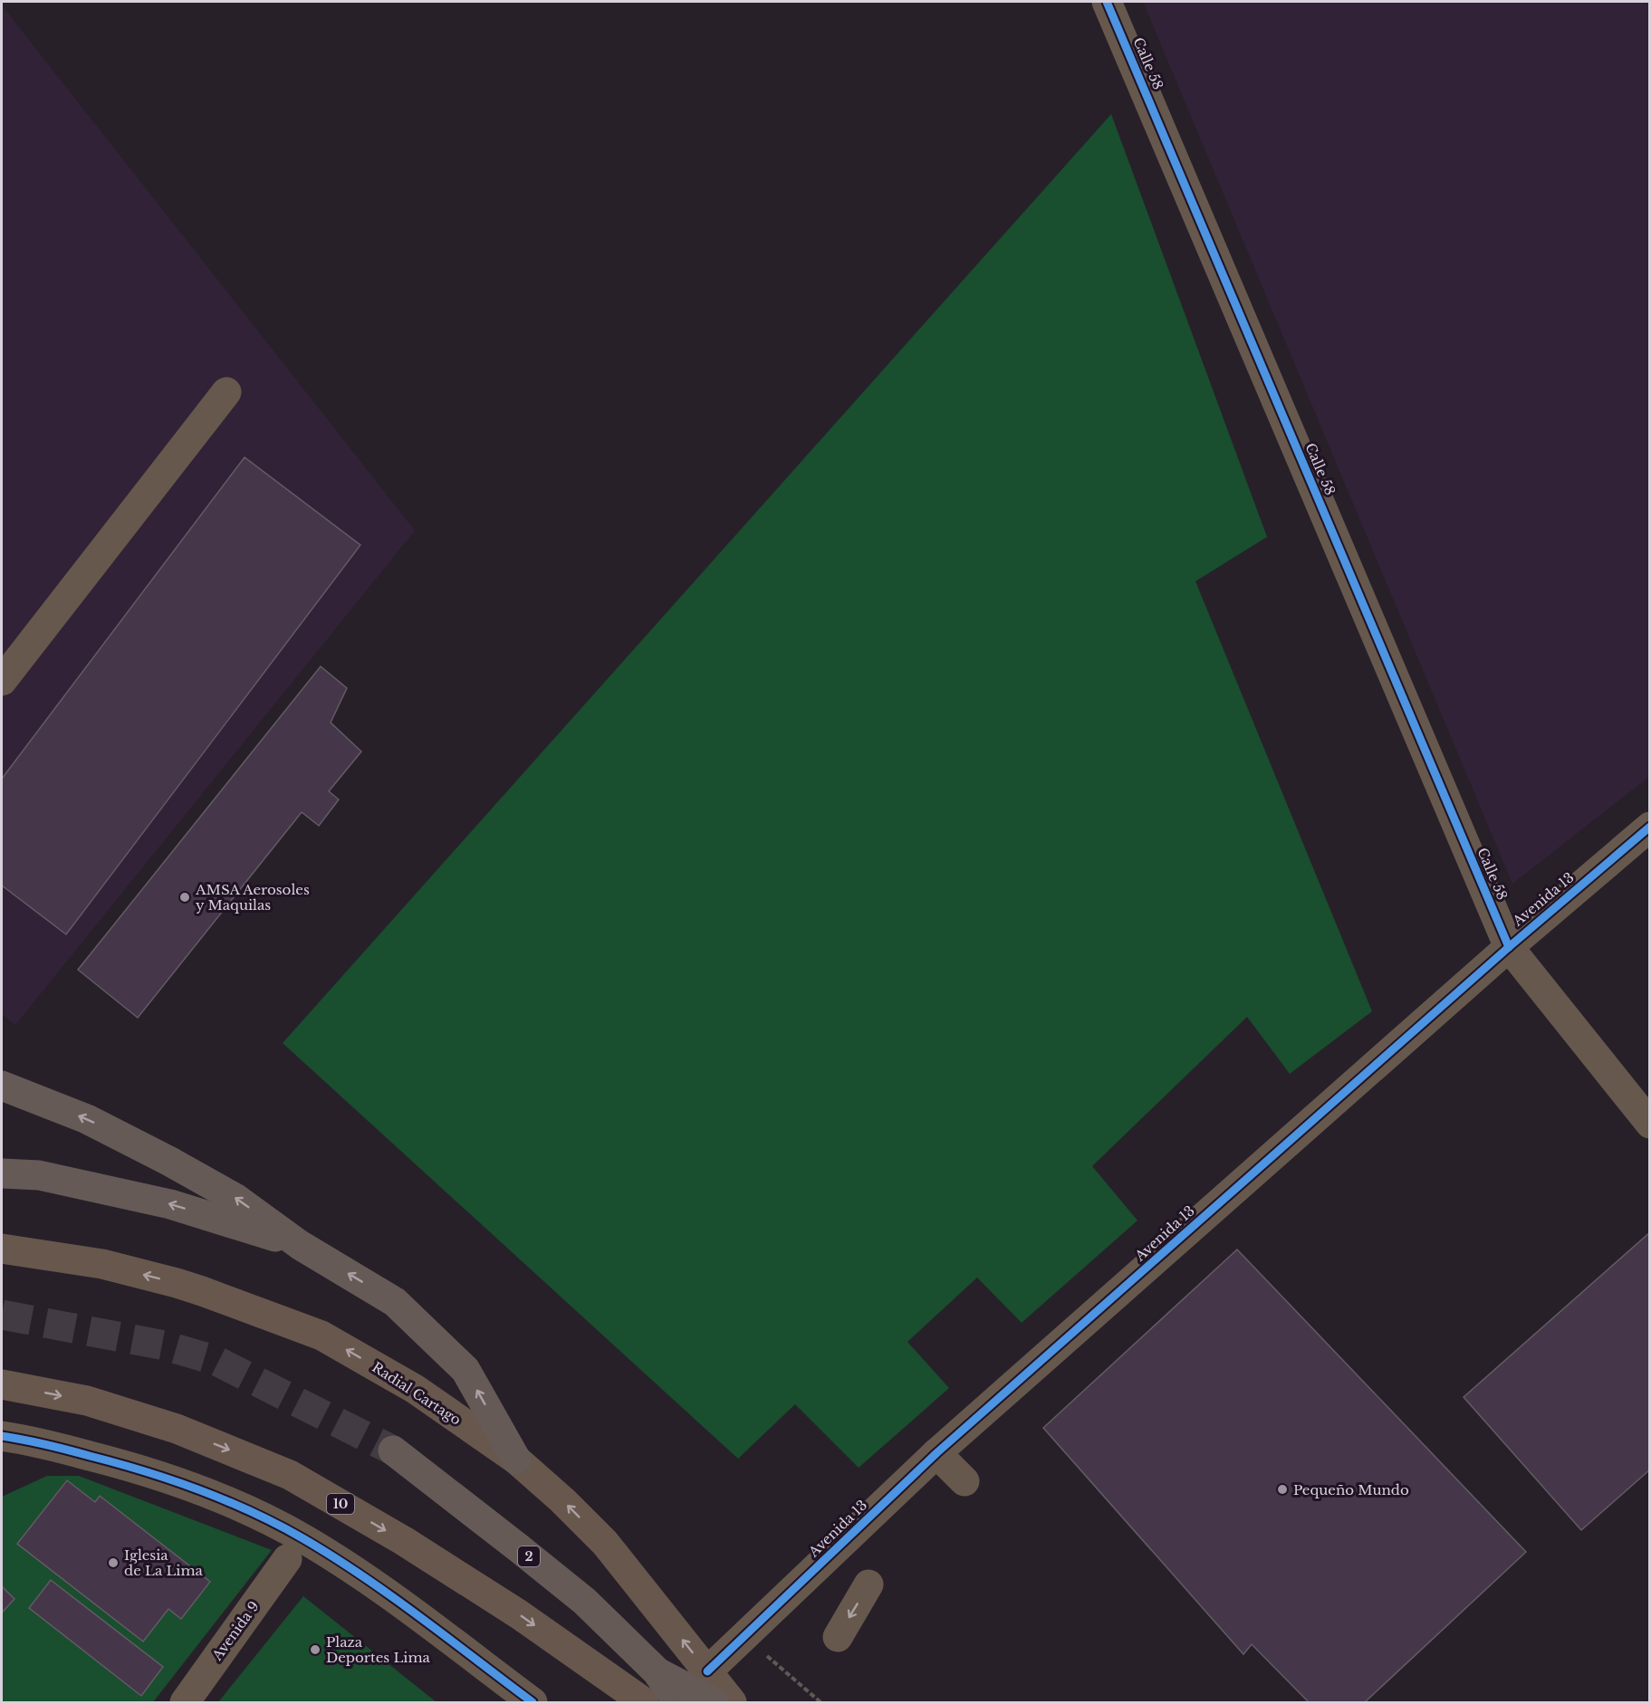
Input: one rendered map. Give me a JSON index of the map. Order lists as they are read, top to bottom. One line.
{"streets":{"highway":["2"],"main road":["Radial Cartago","10"],"street":["Calle 58","Avenida 13","Avenida 9"]},"crossings":[["Calle 58","Avenida 13"],["Avenida 13","Radial Cartago"]],"places":["AMSA Aerosoles y Maquilas","Pequeño Mundo","Iglesia de La Lima","Plaza Deportes Lima"]}
